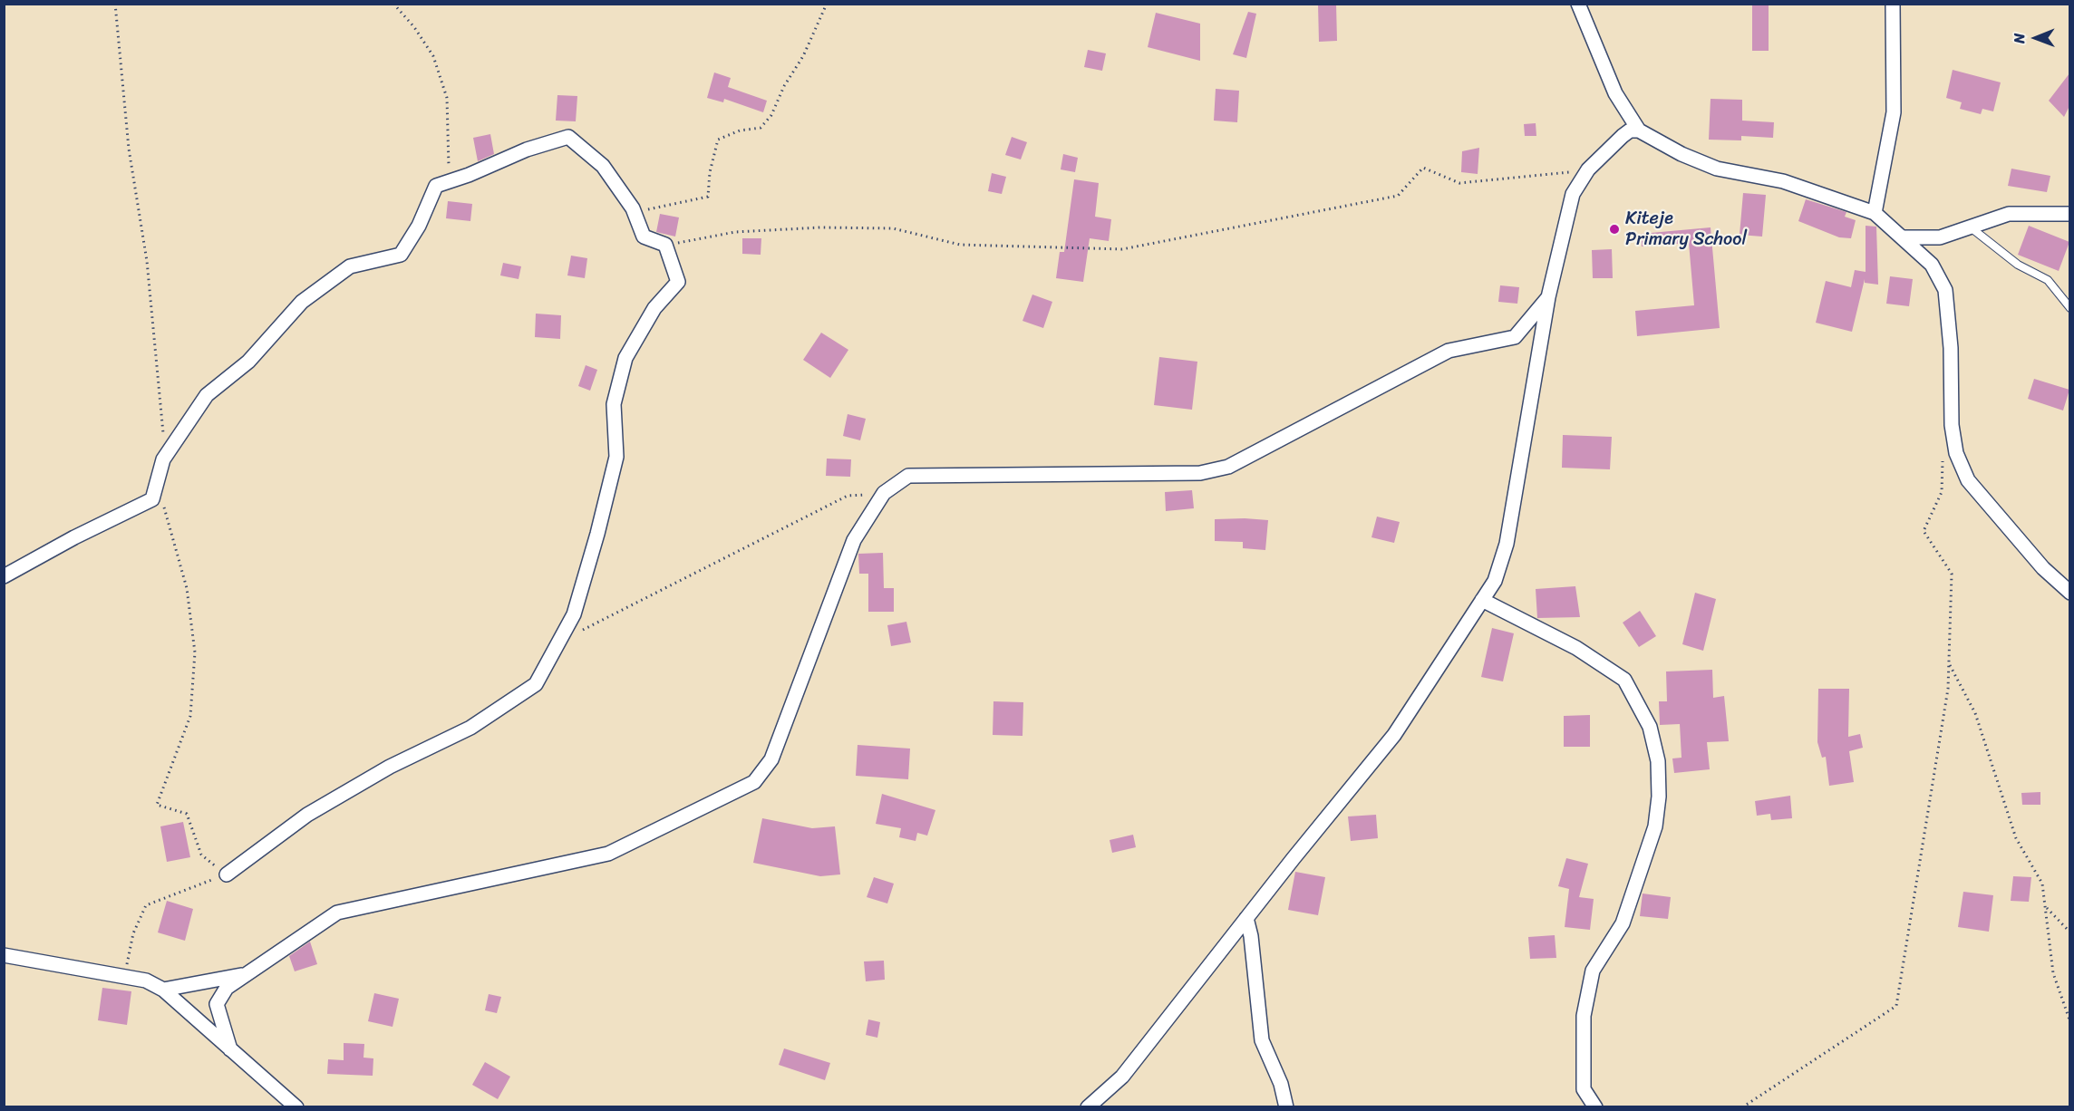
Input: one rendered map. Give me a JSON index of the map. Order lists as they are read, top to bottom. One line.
{"places":["Kiteje Primary School"],"north":"left"}
